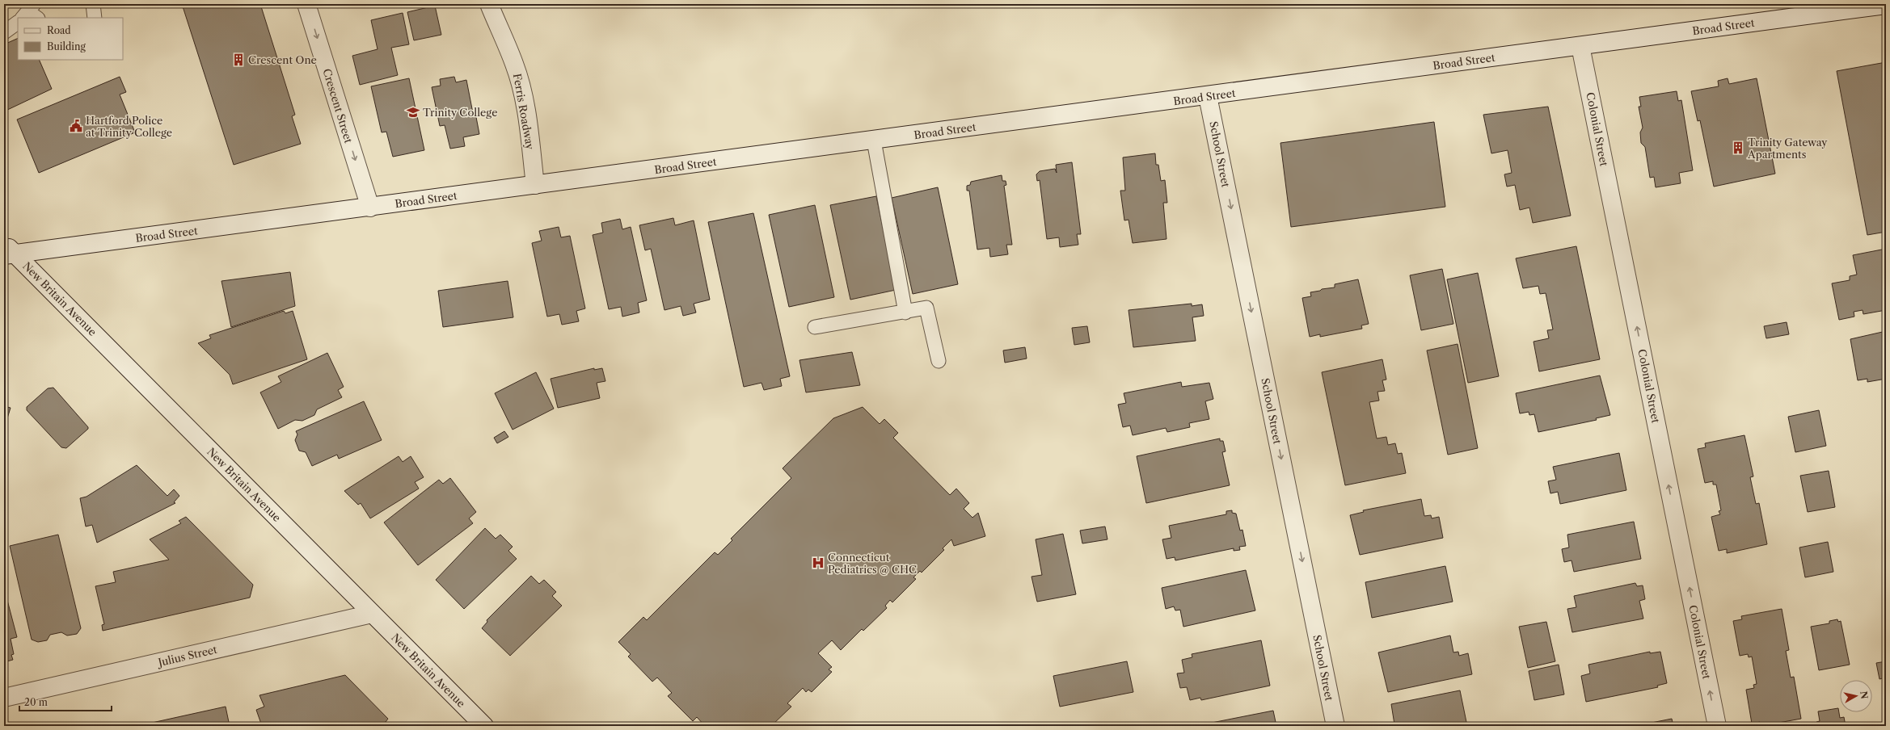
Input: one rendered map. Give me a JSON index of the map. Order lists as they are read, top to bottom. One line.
{"streets":{"main road":["Broad Street","Crescent Street","Ferris Roadway","Colonial Street","School Street","New Britain Avenue","Julius Street"]},"crossings":[["Broad Street","Crescent Street"],["Broad Street","Ferris Roadway"],["Broad Street","Colonial Street"],["Broad Street","School Street"],["Broad Street","New Britain Avenue"],["New Britain Avenue","Julius Street"]],"one_way":["Crescent Street","Colonial Street","School Street"],"places":{"building":["Crescent One","Trinity Gateway Apartments"],"school or university":["Trinity College"],"public building":["Hartford Police at Trinity College"],"hospital":["Connecticut Pediatrics @ CHC"]},"legend":["Road","Building"],"scale_bar":"20 m","north":"right"}
